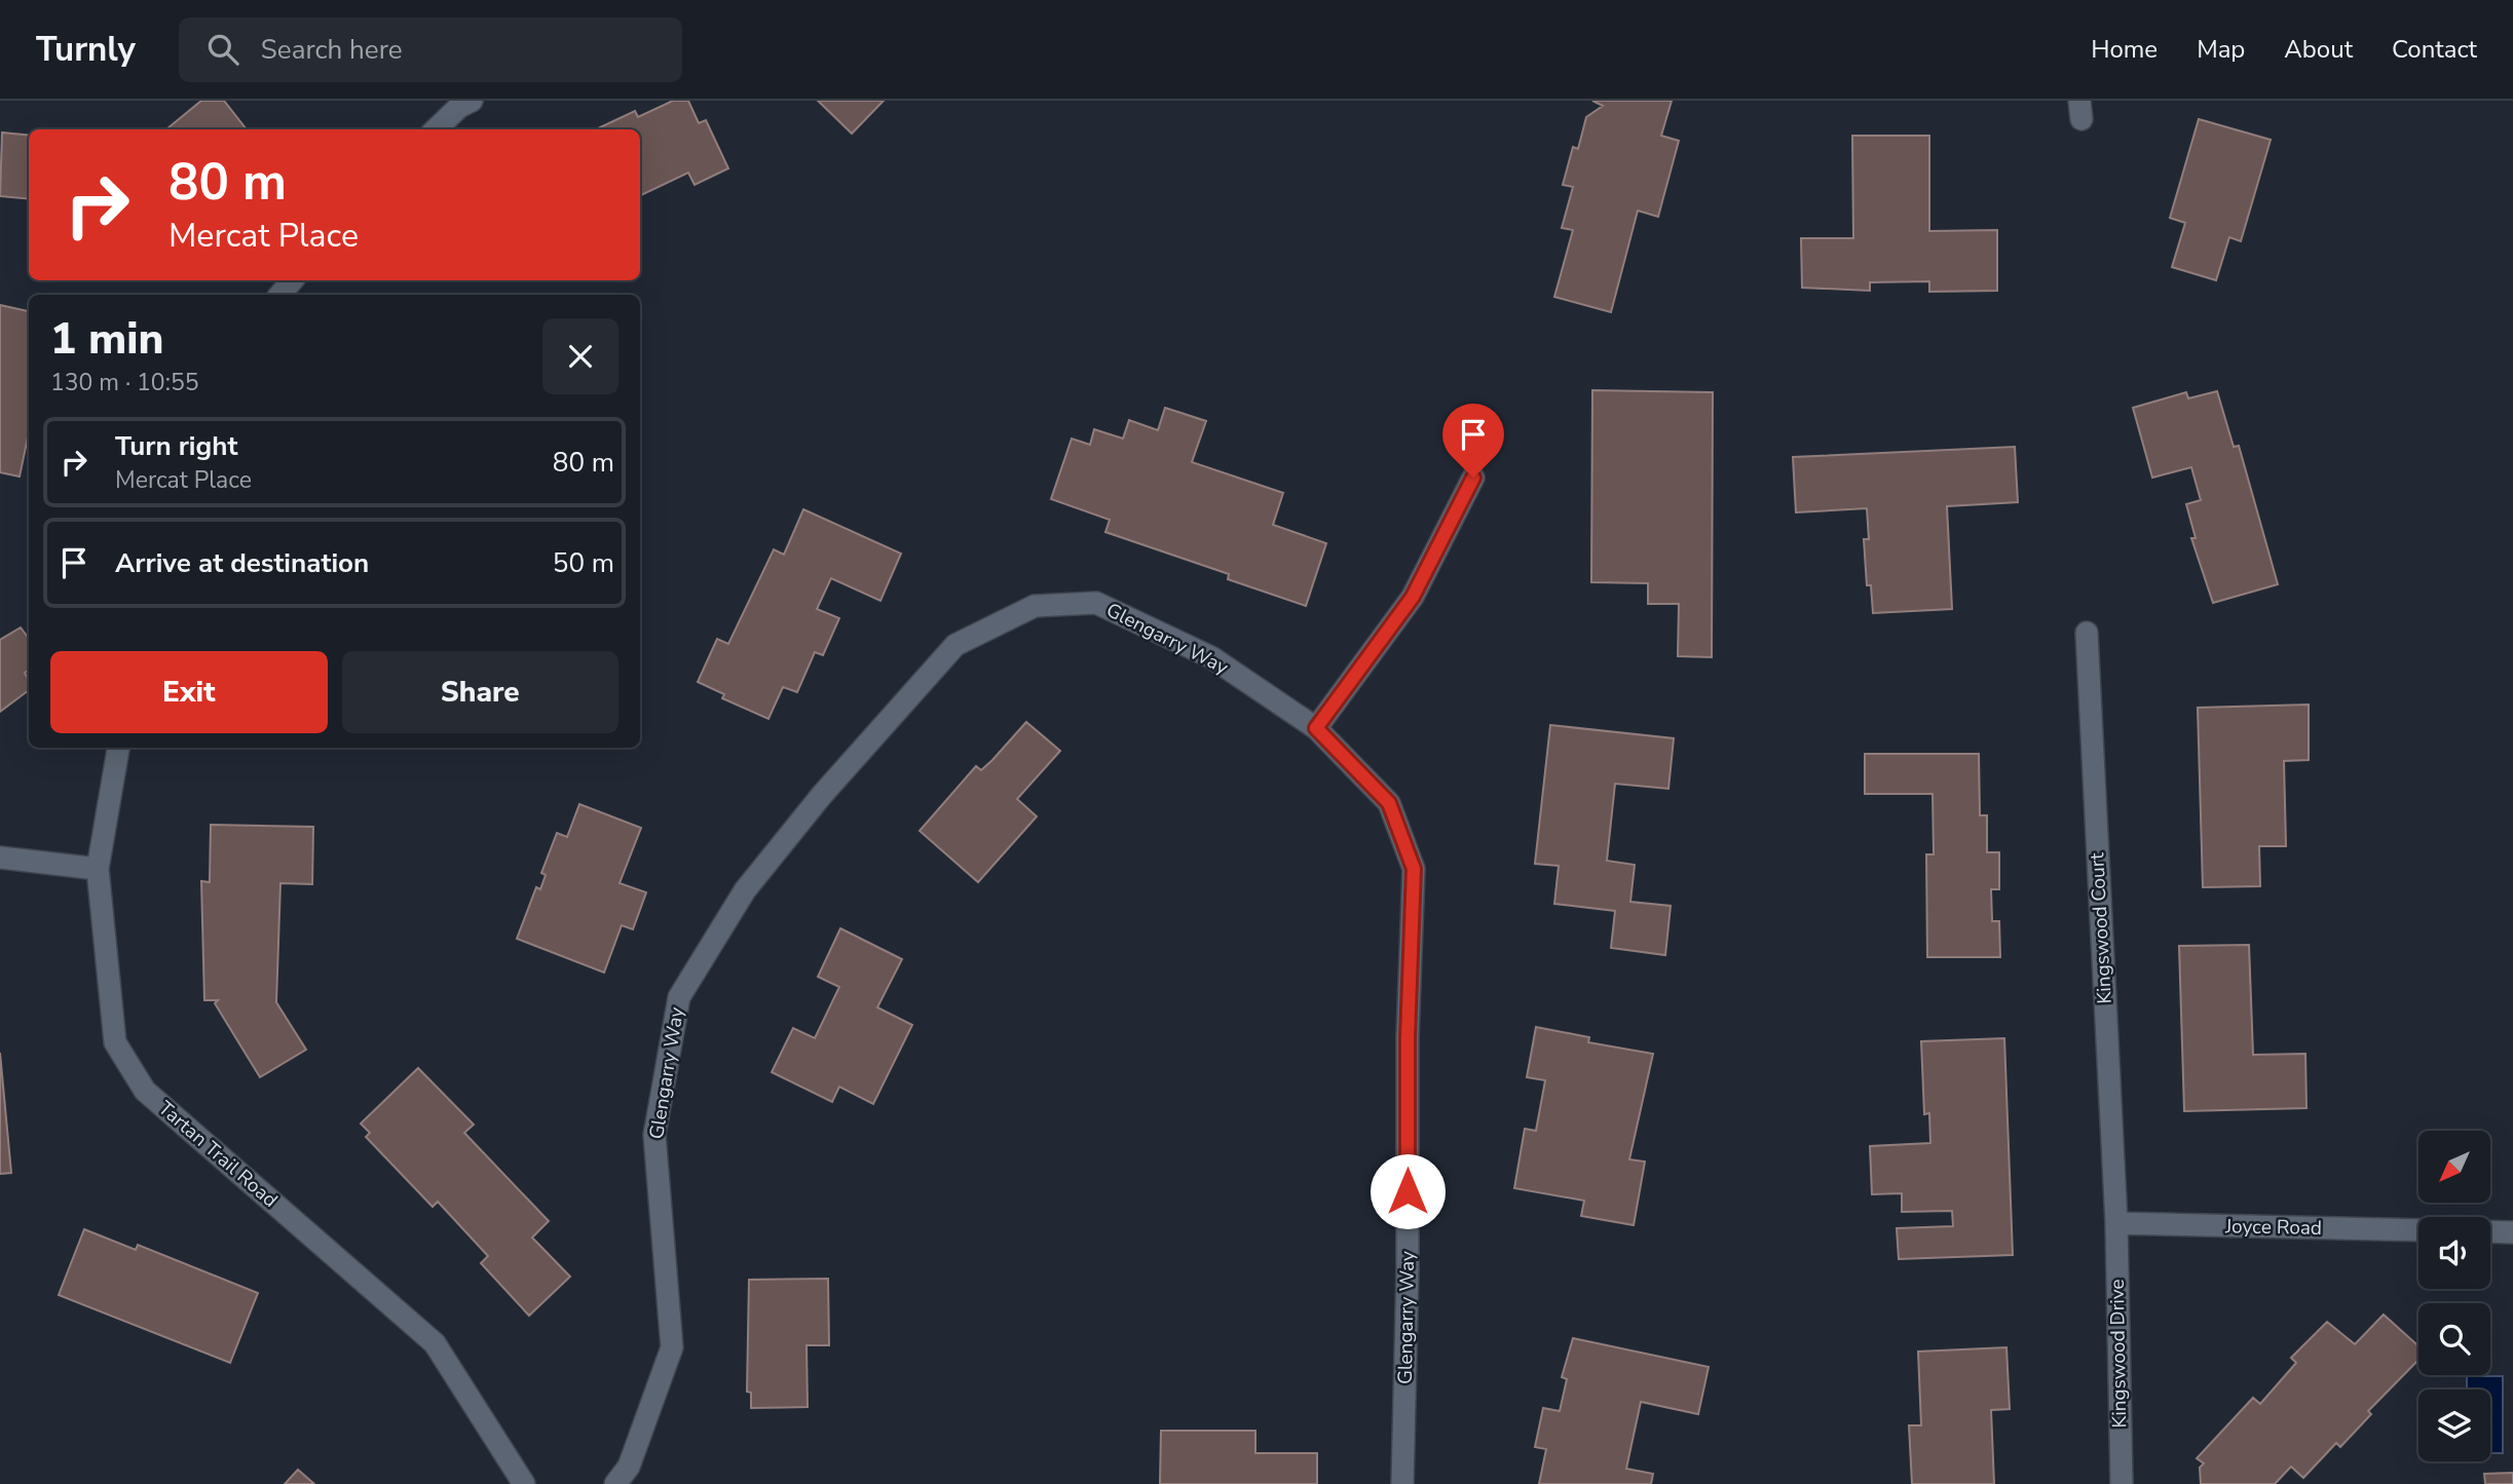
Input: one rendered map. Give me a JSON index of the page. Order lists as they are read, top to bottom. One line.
{"streets":{"street":["Glengarry Way","Kingswood Court","Tartan Trail Road","Joyce Road","Kingswood Drive"]},"crossings":[["Kingswood Court","Joyce Road"],["Kingswood Court","Kingswood Drive"],["Joyce Road","Kingswood Drive"]],"north":"bottom left","page":{"header":"Turnly","search":"Search here","nav":["Home","Map","About","Contact"],"turn":["80 m","Mercat Place"],"heading":["1 min","130 m · 10:55"],"list":[{"name":"Turn right","note":"Mercat Place","value":"80 m"},{"name":"Arrive at destination","value":"50 m"}],"buttons":["Exit","Share"]}}
